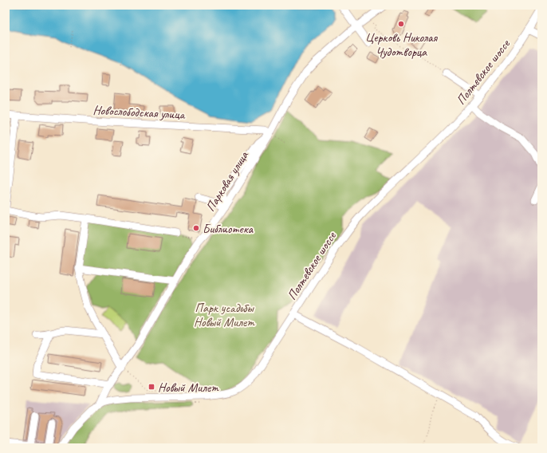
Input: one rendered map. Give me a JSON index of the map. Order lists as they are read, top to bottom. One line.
{"streets":{"street":["Полтевское шоссе","Новослободская улица","Парковая улица"]},"crossings":[["Полтевское шоссе","Парковая улица"],["Новослободская улица","Парковая улица"]],"parks":["Парк усадьбы Новый Милет"],"places":{"other":["Церковь Николая Чудотворца","Библиотека"],"transit":["Новый Милет"]}}
